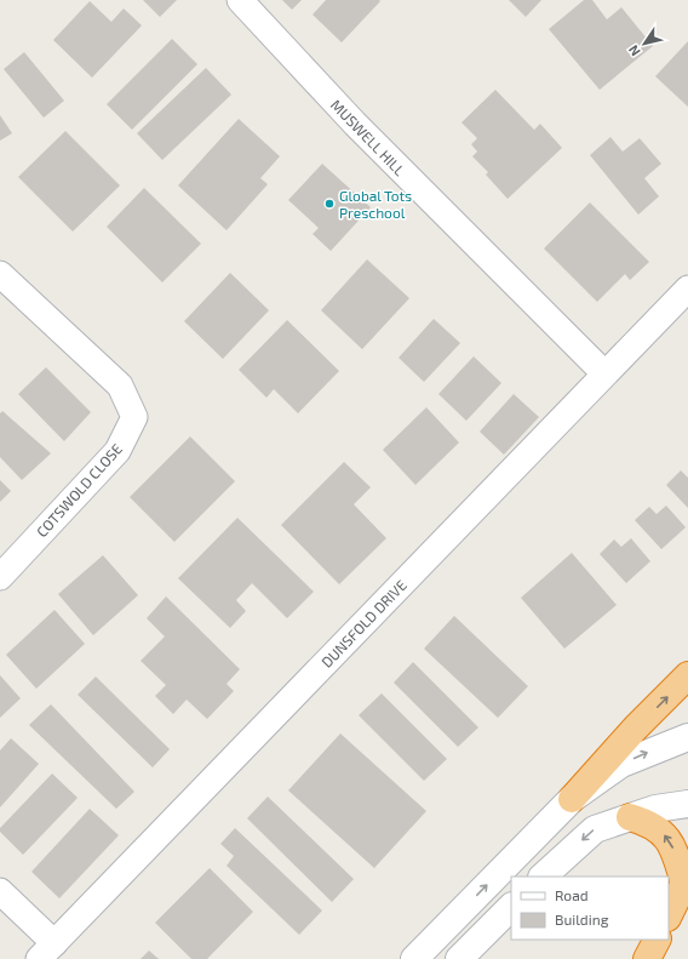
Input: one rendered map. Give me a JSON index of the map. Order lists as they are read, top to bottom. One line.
{"streets":{"street":["MUSWELL HILL","COTSWOLD CLOSE","DUNSFOLD DRIVE"]},"crossings":[["MUSWELL HILL","DUNSFOLD DRIVE"]],"places":["Global Tots Preschool"],"legend":["Road","Building"],"north":"bottom left"}
